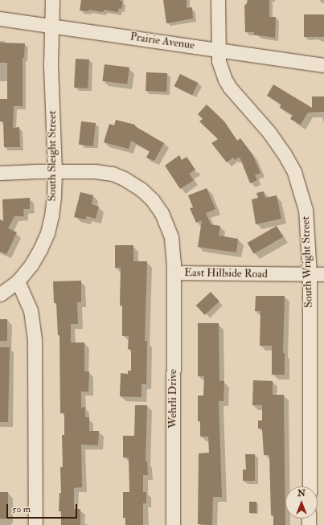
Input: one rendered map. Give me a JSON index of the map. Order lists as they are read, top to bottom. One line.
{"streets":{"street":["Prairie Avenue","South Sleight Street","South Wright Street","East Hillside Road","Wehrli Drive"]},"crossings":[["Prairie Avenue","South Sleight Street"],["Prairie Avenue","South Wright Street"],["South Sleight Street","East Hillside Road"],["South Wright Street","East Hillside Road"],["East Hillside Road","Wehrli Drive"]],"scale_bar":"50 m","north":"top"}
